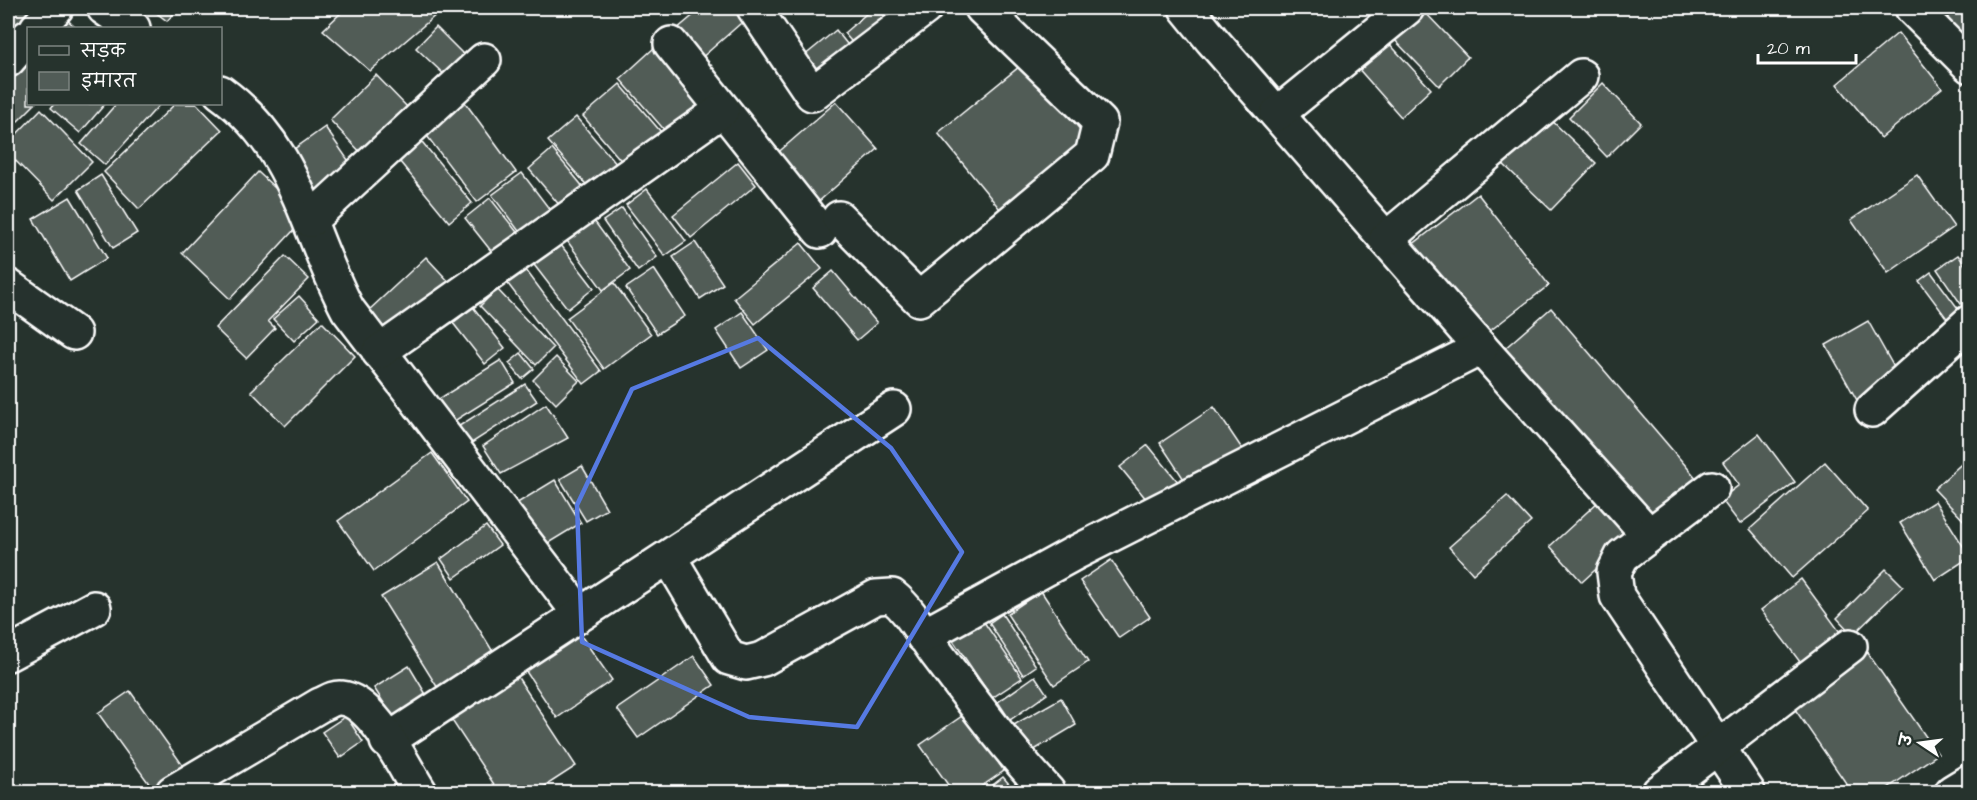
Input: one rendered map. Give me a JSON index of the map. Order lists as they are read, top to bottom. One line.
{"legend":["सड़क","इमारत"],"scale_bar":"20 m","north":"left"}
